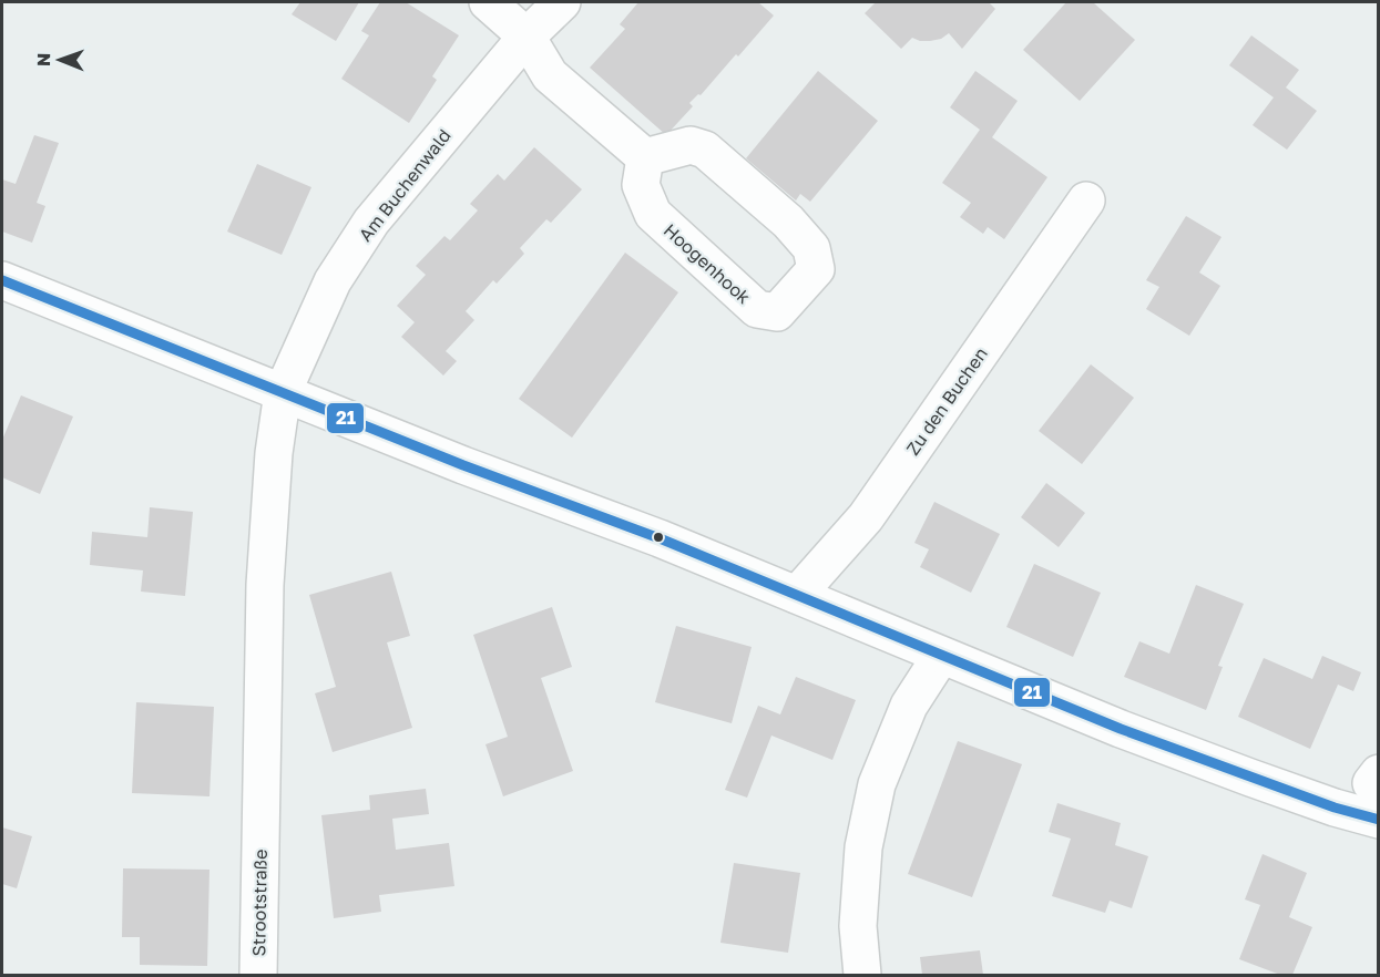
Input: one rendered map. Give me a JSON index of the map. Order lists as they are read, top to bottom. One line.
{"streets":{"street":["Am Buchenwald","Hoogenhook","Zu den Buchen","Strootstraße"]},"crossings":[["Am Buchenwald","Strootstraße"]],"lines":["transit line 21"],"north":"left"}
